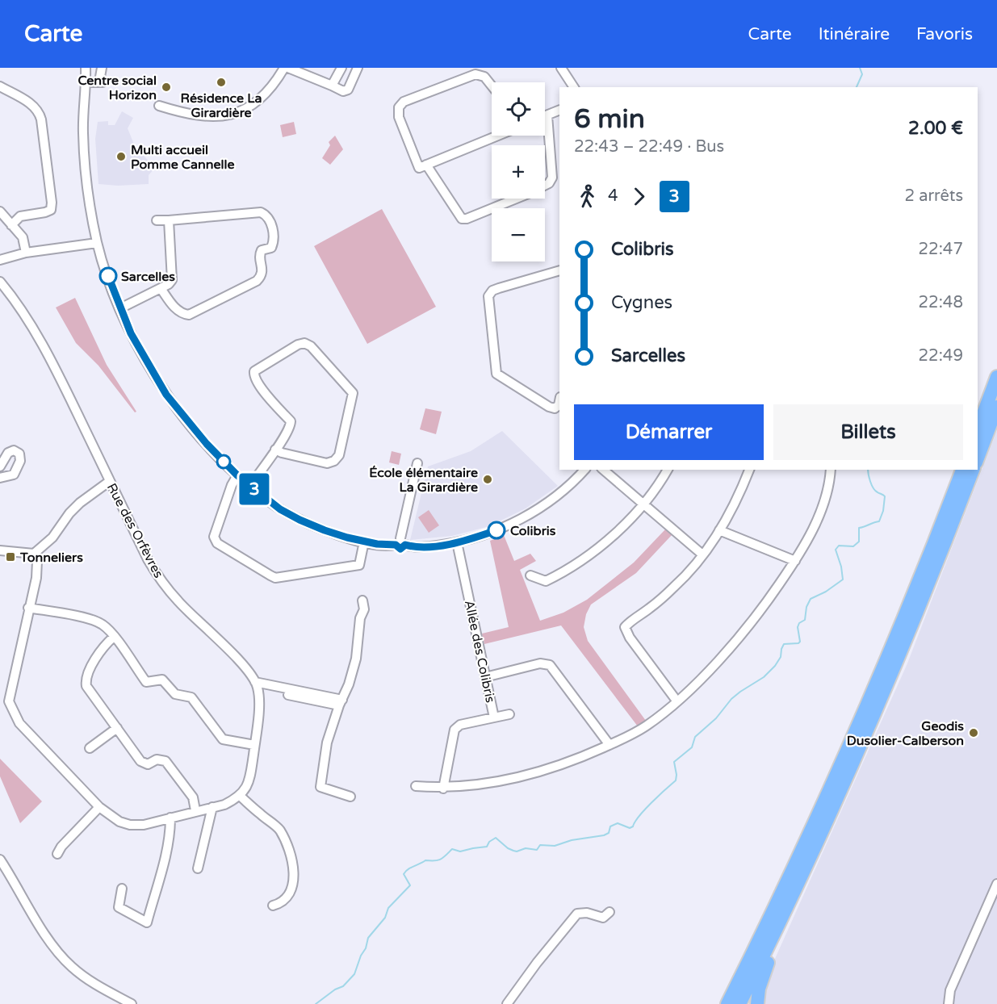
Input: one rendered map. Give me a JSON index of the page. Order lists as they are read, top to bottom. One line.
{"streets":{"street":["Rue des Orfèvres","Allée des Colibris"]},"places":{"other":["Résidence La Girardière","Centre social Horizon","Multi accueil Pomme Cannelle","Sarcelles","École élémentaire La Girardière","Colibris","Geodis Dusolier-Calberson"],"transit":["Tonneliers"]},"lines":["bus line 3"],"page":{"header":"Carte","nav":["Carte","Itinéraire","Favoris"],"on_map":"3","map_buttons":["+","−"],"heading":["6 min","22:43 – 22:49 · Bus","2.00 €"],"legs":["4","3","2 arrêts"],"list":[{"name":"Colibris","value":"22:47"},{"name":"Cygnes","value":"22:48"},{"name":"Sarcelles","value":"22:49"}],"buttons":["Démarrer","Billets"]}}
